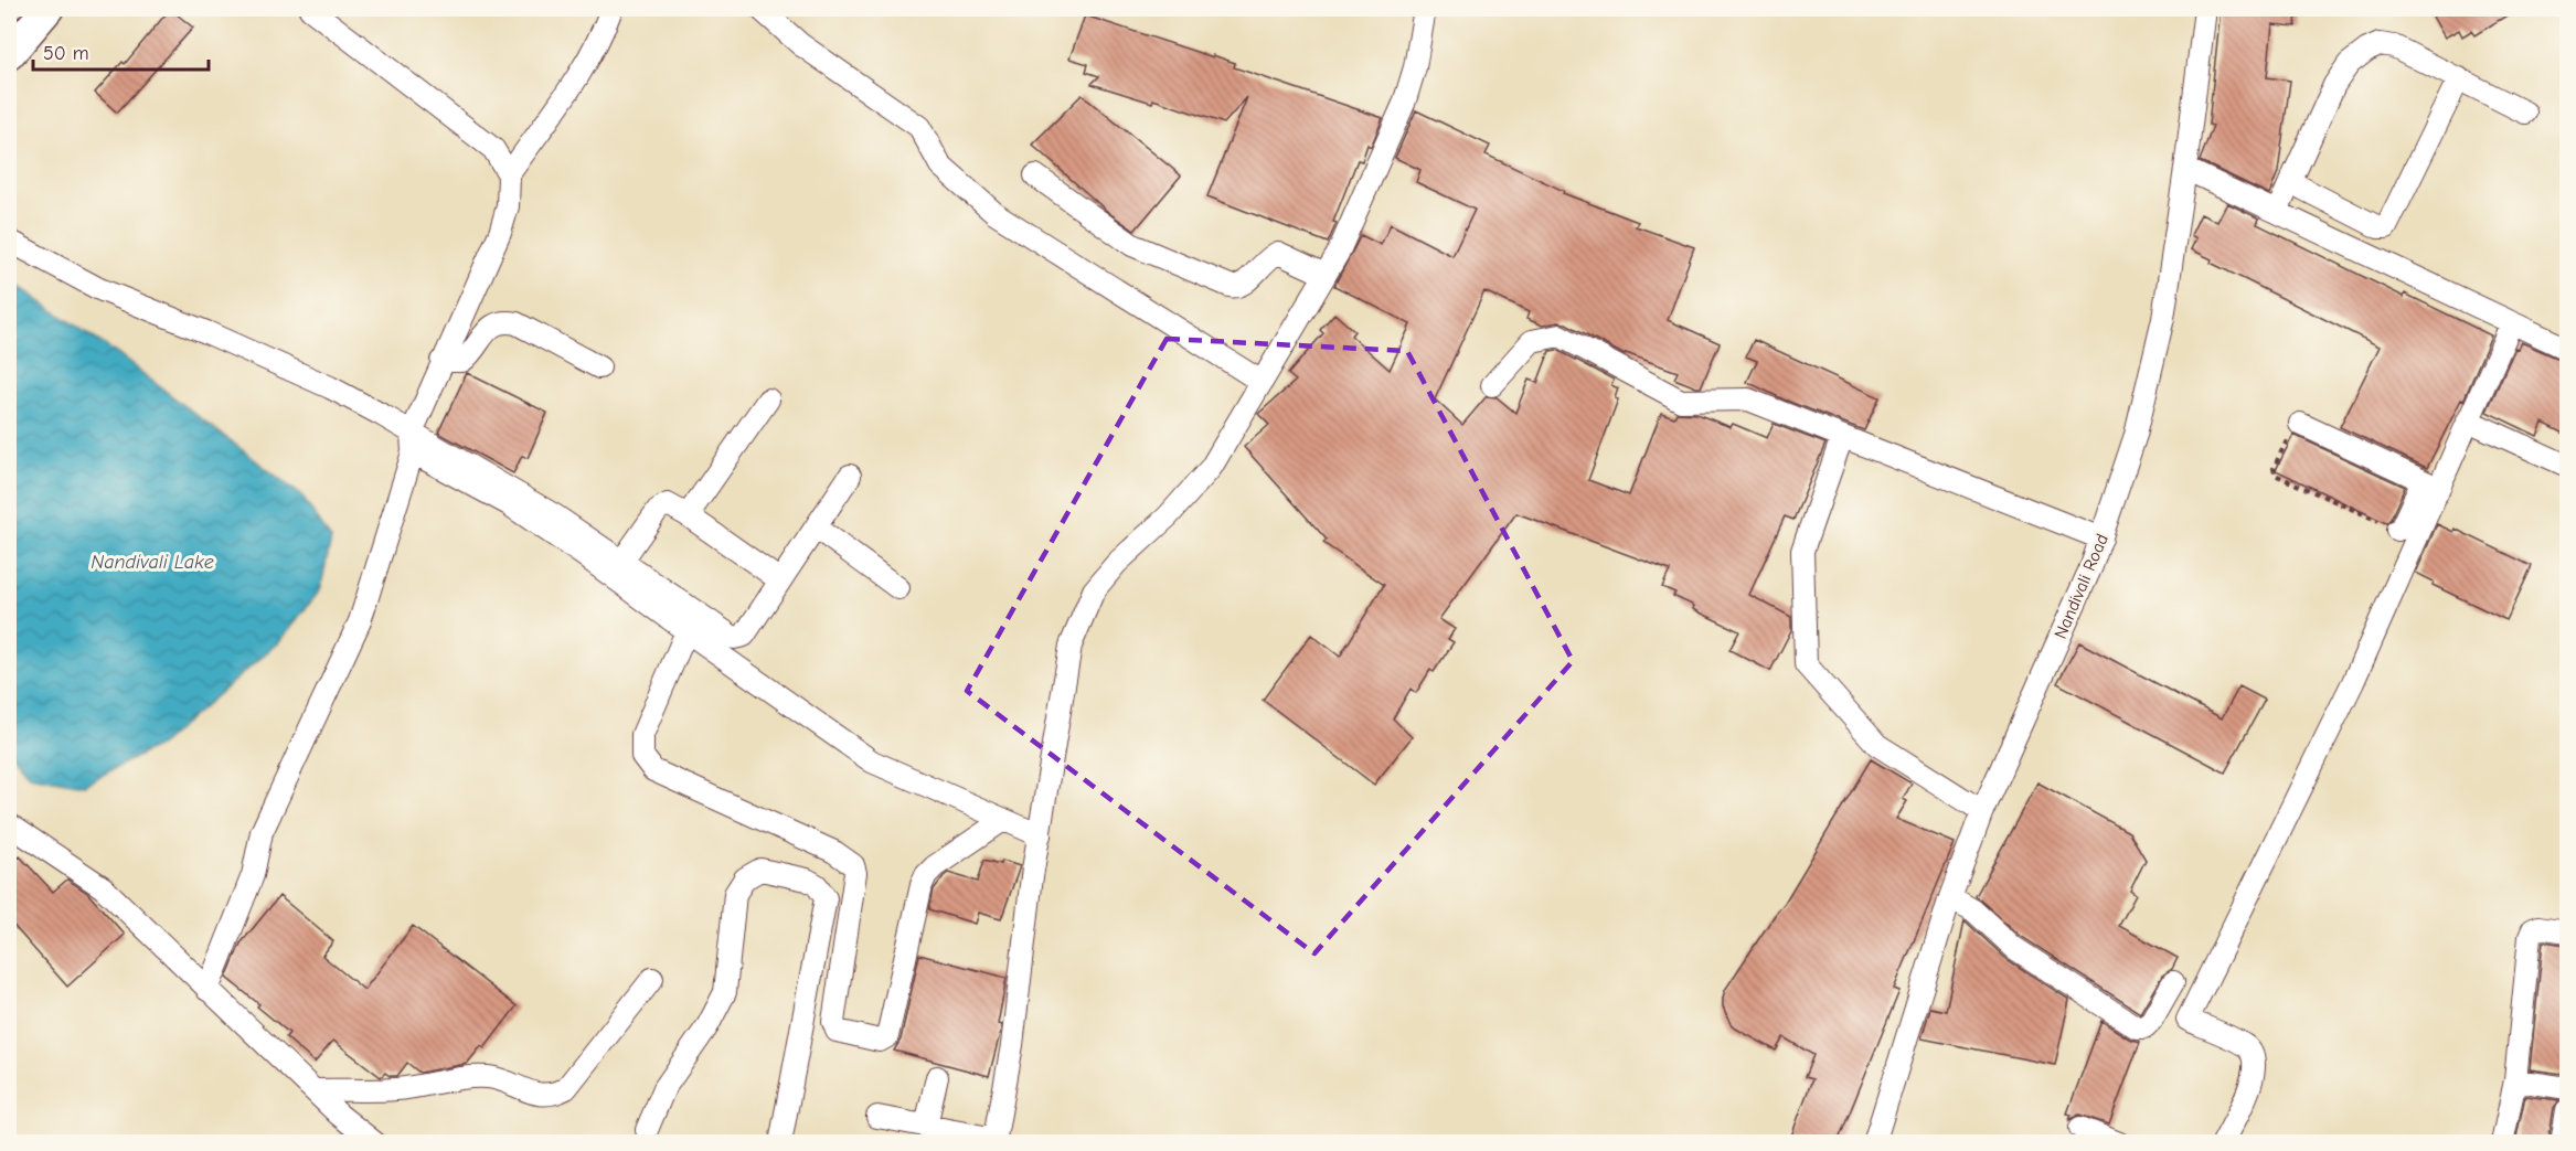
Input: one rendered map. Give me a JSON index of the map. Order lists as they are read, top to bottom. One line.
{"streets":{"street":["Nandivali Road"]},"water":["Nandivali Lake"],"scale_bar":"50 m"}
